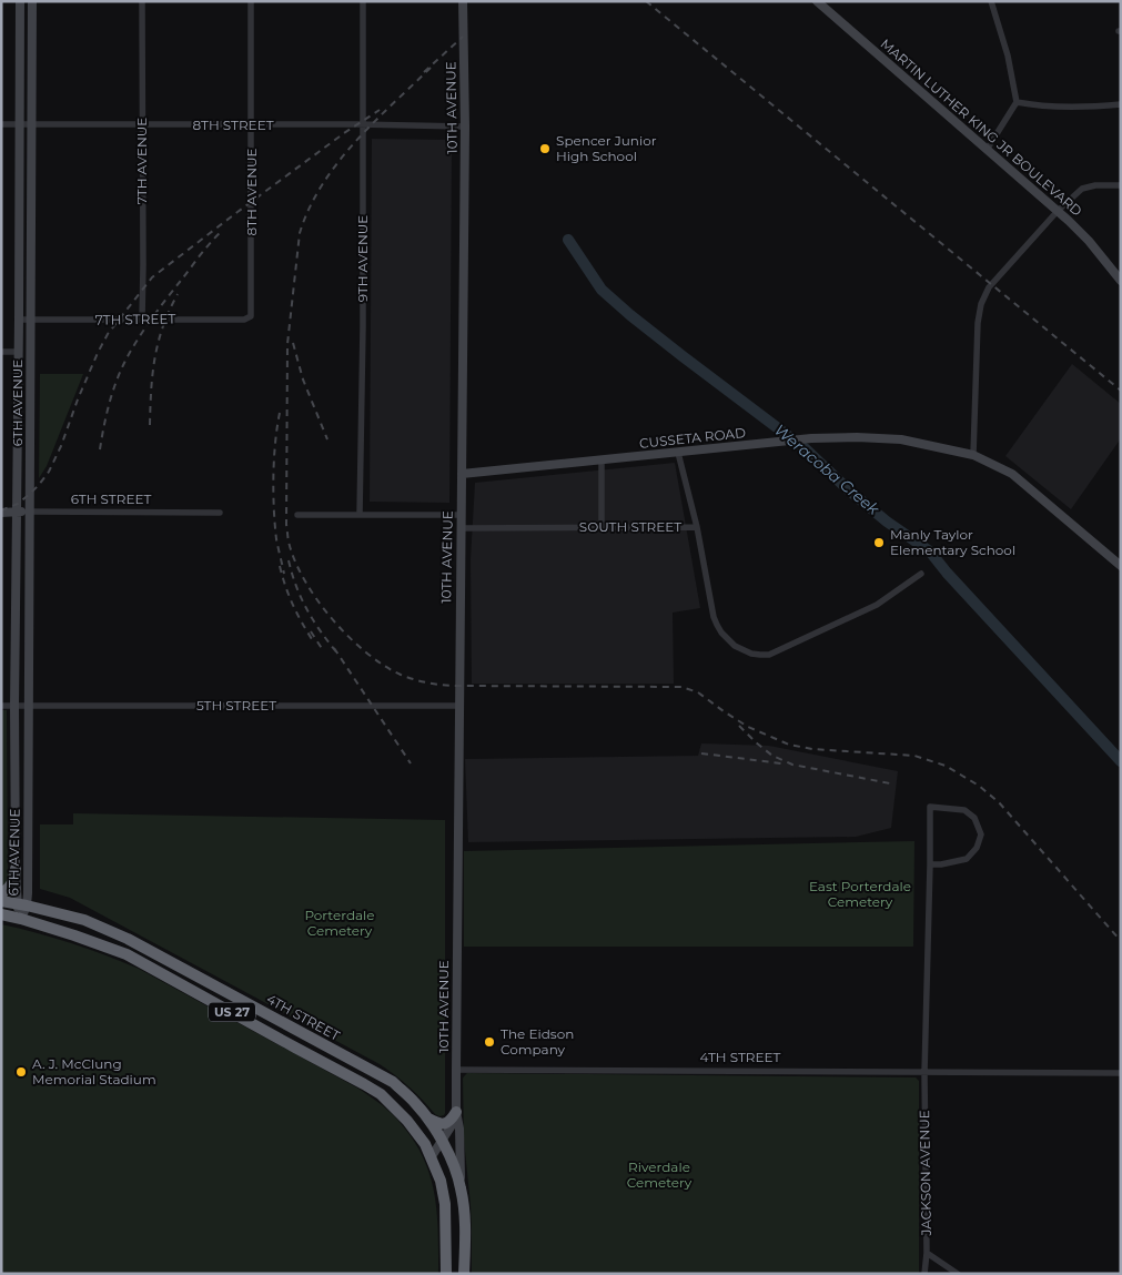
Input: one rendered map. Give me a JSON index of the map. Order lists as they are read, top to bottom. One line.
{"streets":{"highway":["US 27","4TH STREET"],"main road":["10TH AVENUE","MARTIN LUTHER KING JR BOULEVARD","6TH AVENUE","CUSSETA ROAD","6TH STREET"],"street":["8TH STREET","7TH AVENUE","8TH AVENUE","9TH AVENUE","7TH STREET","SOUTH STREET","5TH STREET","JACKSON AVENUE"]},"crossings":[["10TH AVENUE","8TH STREET"],["10TH AVENUE","CUSSETA ROAD"],["10TH AVENUE","SOUTH STREET"],["10TH AVENUE","5TH STREET"],["10TH AVENUE","US 27"],["10TH AVENUE","4TH STREET"],["8TH STREET","7TH AVENUE"],["8TH STREET","8TH AVENUE"],["8TH STREET","9TH AVENUE"],["8TH STREET","6TH AVENUE"],["7TH AVENUE","7TH STREET"],["8TH AVENUE","7TH STREET"],["7TH STREET","6TH AVENUE"],["6TH AVENUE","6TH STREET"],["6TH AVENUE","5TH STREET"],["6TH AVENUE","US 27"],["6TH AVENUE","4TH STREET"],["4TH STREET","JACKSON AVENUE"]],"water":["Weracoba Creek"],"parks":["East Porterdale Cemetery","Porterdale Cemetery","Riverdale Cemetery"],"places":["Spencer Junior High School","Manly Taylor Elementary School","The Eidson Company","A. J. McClung Memorial Stadium"]}
